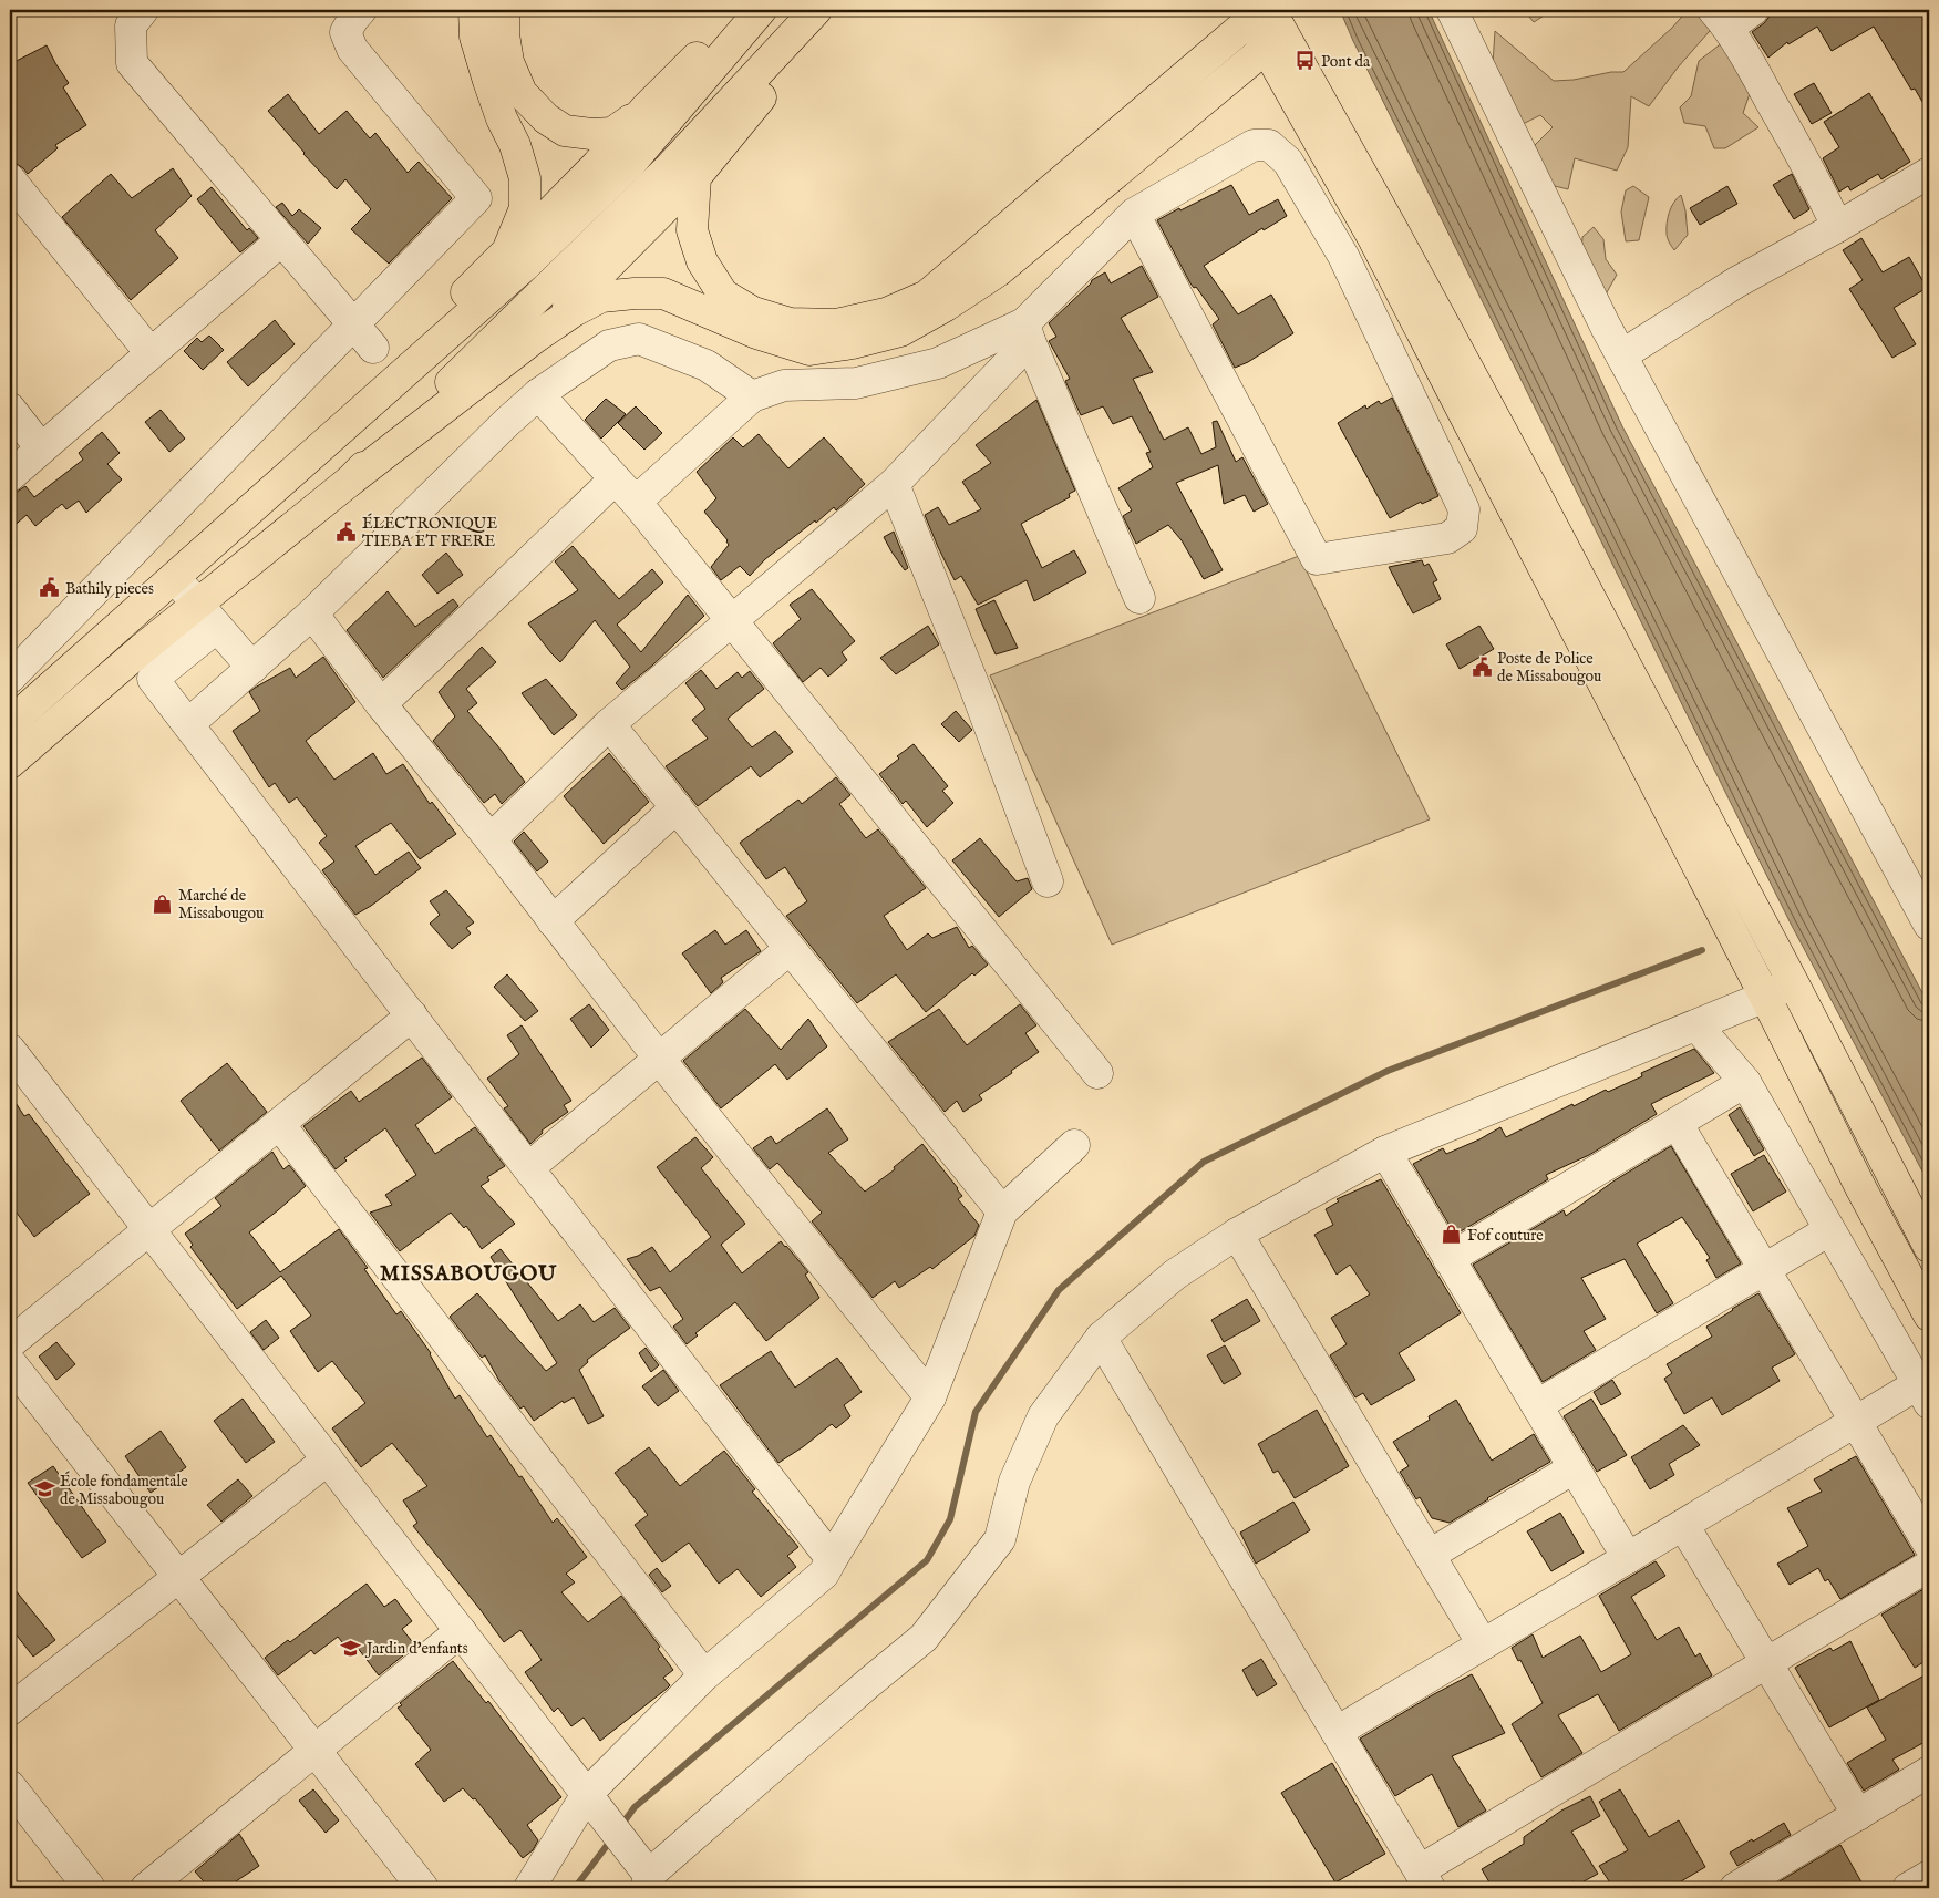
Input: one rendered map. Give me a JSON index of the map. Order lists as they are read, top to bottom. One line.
{"districts":["MISSABOUGOU"],"places":{"bus stop":["Pont da"],"public building":["ÉLECTRONIQUE TIEBA ET FRERE","Bathily pieces","Poste de Police de Missabougou"],"shop":["Marché de Missabougou","Fof couture"],"school or university":["École fondamentale de Missabougou","Jardin d'enfants"]}}
